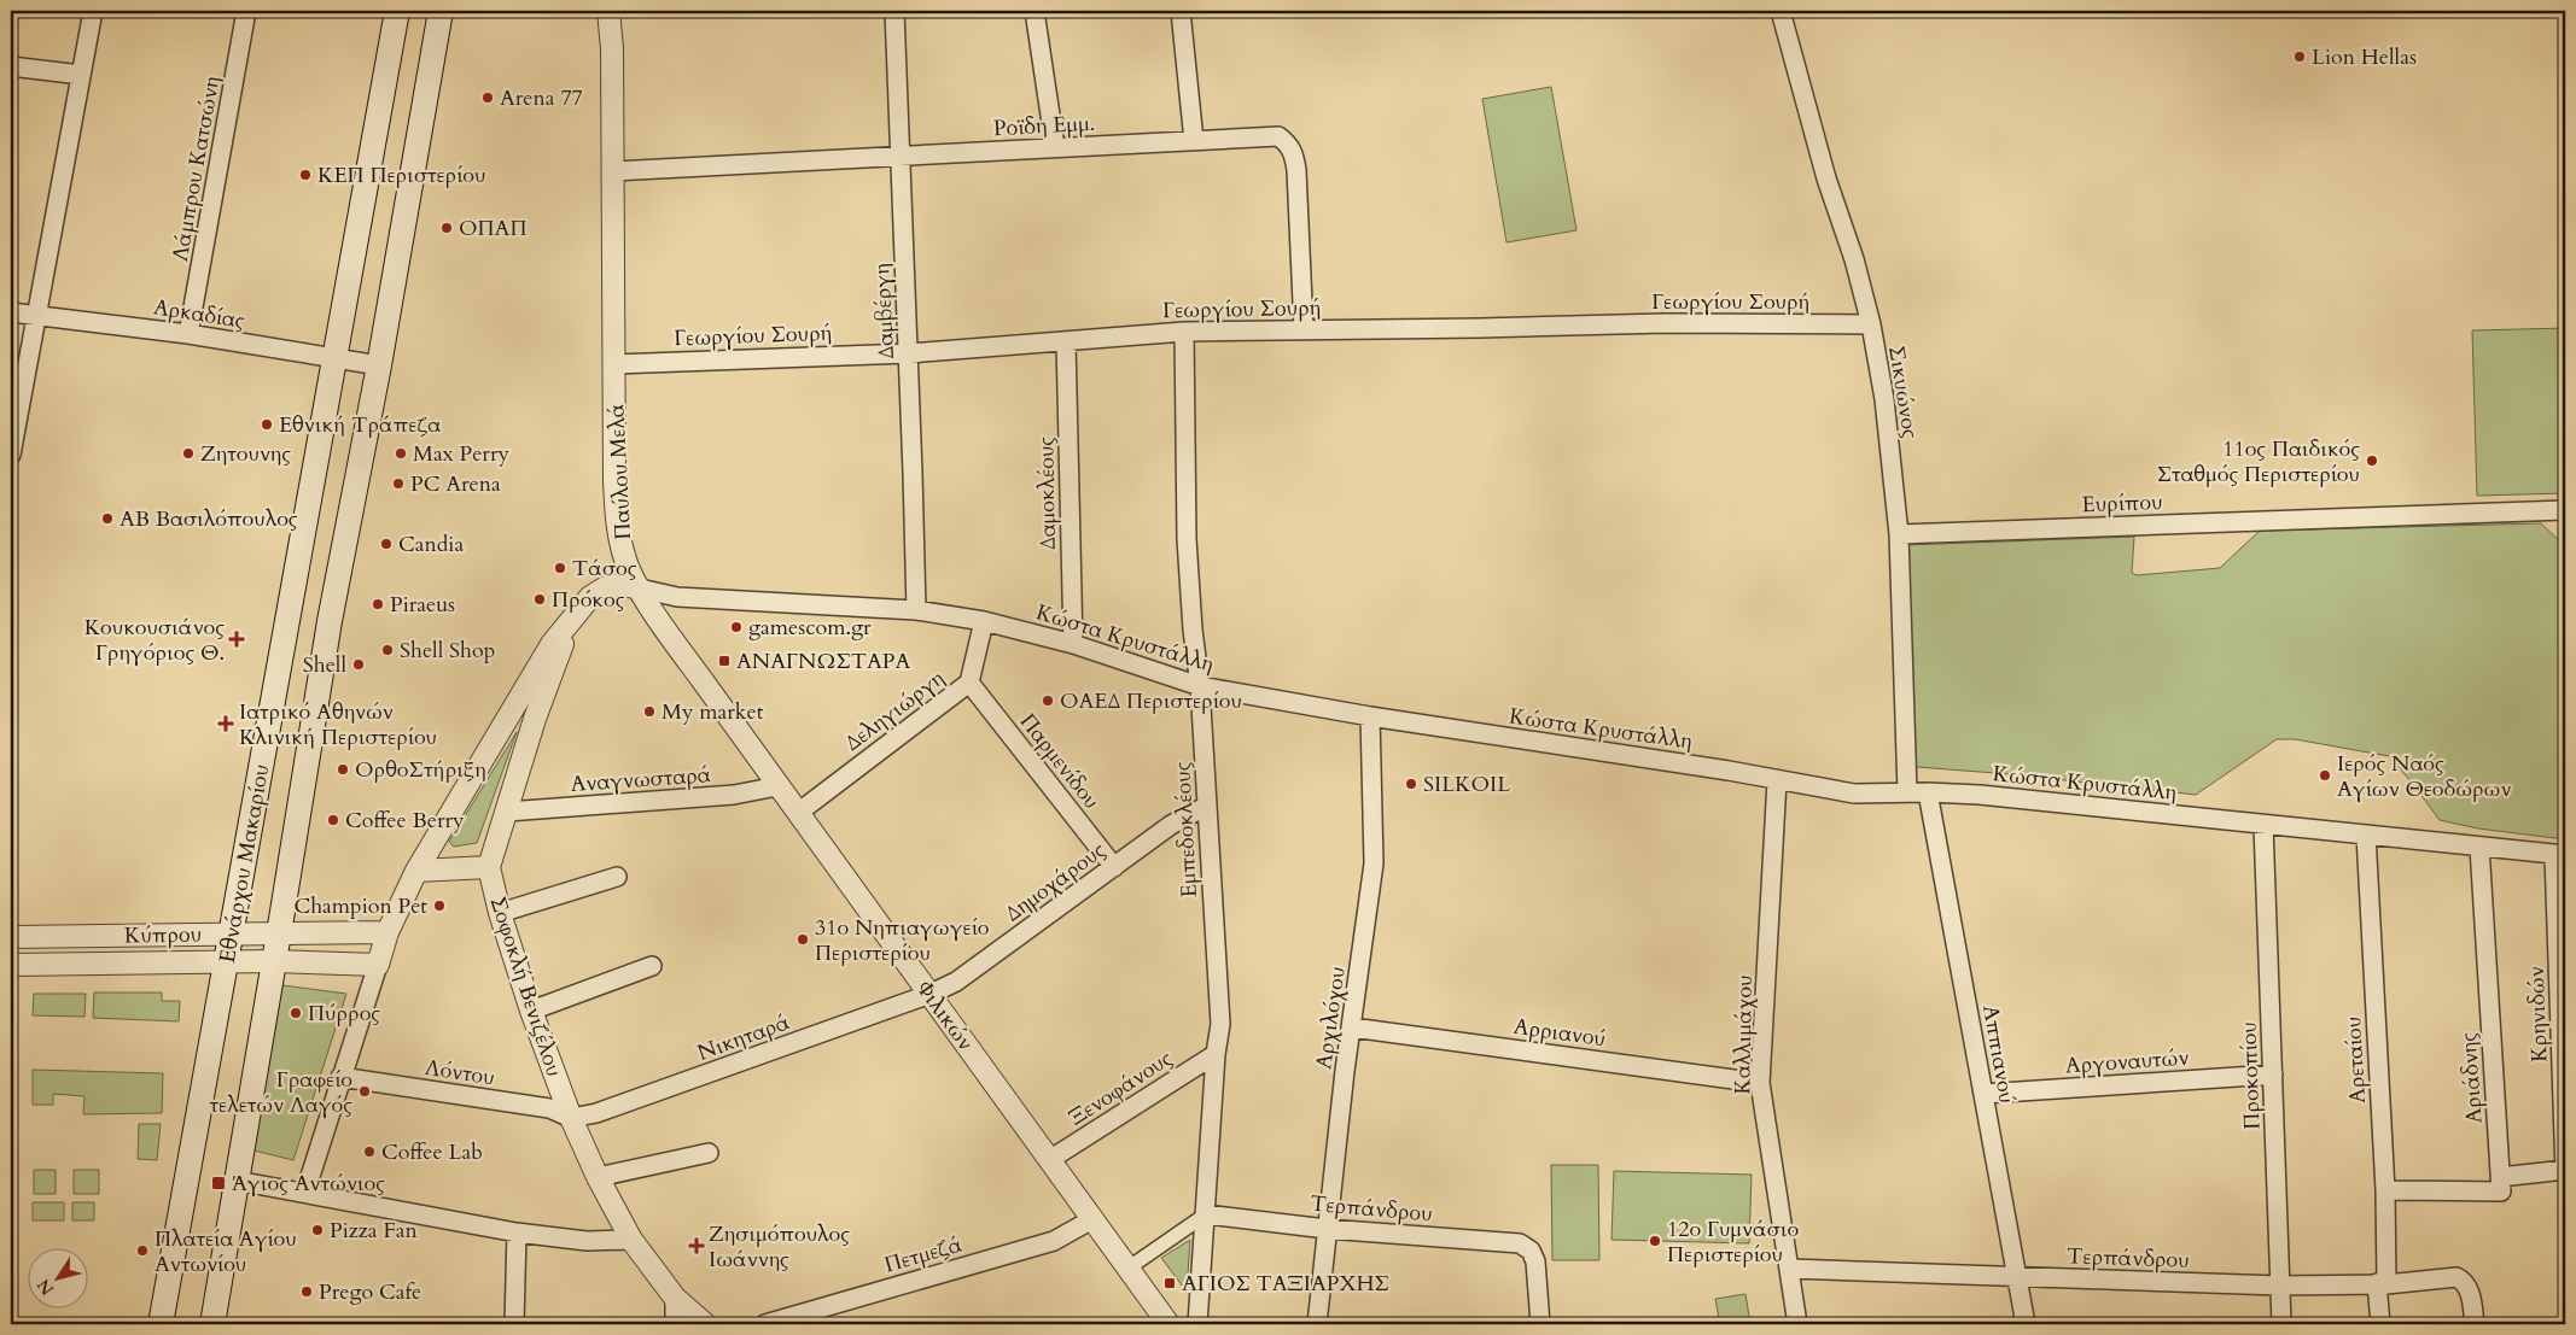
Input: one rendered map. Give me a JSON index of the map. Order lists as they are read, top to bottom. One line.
{"streets":{"main road":["Εθνάρχου Μακαρίου"],"street":["Ροϊδη Εμμ.","Λάμπρου Κατσώνη","Γεωργίου Σουρή","Δαμβέργη","Αρκαδίας","Σικυώνος","Παύλου Μελά","Δαμοκλέους","Ευρίπου","Κώστα Κρυστάλλη","Δεληγιώργη","Παρμενίδου","Αναγνωσταρά","Εμπεδοκλέους","Δημοχάρους","Κύπρου","Σοφοκλή Βενιζέλου","Κρηνιδών","Φιλικών","Αρχιλόχου","Αρριανού","Καλλιμάχου","Νικηταρά","Αππιανού","Αρεταίου","Αργοναυτών","Λόντου","Προκοπίου","Αριάδνης","Ξενοφάνους","Τερπάνδρου","Πετμεζά"]},"crossings":[["Ροϊδη Εμμ.","Γεωργίου Σουρή"],["Ροϊδη Εμμ.","Δαμβέργη"],["Ροϊδη Εμμ.","Παύλου Μελά"],["Λάμπρου Κατσώνη","Αρκαδίας"],["Γεωργίου Σουρή","Δαμβέργη"],["Γεωργίου Σουρή","Σικυώνος"],["Γεωργίου Σουρή","Παύλου Μελά"],["Γεωργίου Σουρή","Δαμοκλέους"],["Γεωργίου Σουρή","Εμπεδοκλέους"],["Δαμβέργη","Κώστα Κρυστάλλη"],["Αρκαδίας","Εθνάρχου Μακαρίου"],["Σικυώνος","Ευρίπου"],["Σικυώνος","Κώστα Κρυστάλλη"],["Παύλου Μελά","Κώστα Κρυστάλλη"],["Παύλου Μελά","Φιλικών"],["Δαμοκλέους","Κώστα Κρυστάλλη"],["Κώστα Κρυστάλλη","Δεληγιώργη"],["Κώστα Κρυστάλλη","Εμπεδοκλέους"],["Κώστα Κρυστάλλη","Κρηνιδών"],["Κώστα Κρυστάλλη","Φιλικών"],["Κώστα Κρυστάλλη","Αρχιλόχου"],["Κώστα Κρυστάλλη","Καλλιμάχου"],["Κώστα Κρυστάλλη","Αππιανού"],["Κώστα Κρυστάλλη","Αρεταίου"],["Κώστα Κρυστάλλη","Προκοπίου"],["Κώστα Κρυστάλλη","Αριάδνης"],["Δεληγιώργη","Παρμενίδου"],["Δεληγιώργη","Φιλικών"],["Παρμενίδου","Δημοχάρους"],["Αναγνωσταρά","Σοφοκλή Βενιζέλου"],["Αναγνωσταρά","Φιλικών"],["Εμπεδοκλέους","Δημοχάρους"],["Εμπεδοκλέους","Ξενοφάνους"],["Εμπεδοκλέους","Τερπάνδρου"],["Εθνάρχου Μακαρίου","Κύπρου"],["Δημοχάρους","Φιλικών"],["Δημοχάρους","Νικηταρά"],["Σοφοκλή Βενιζέλου","Νικηταρά"],["Σοφοκλή Βενιζέλου","Λόντου"],["Φιλικών","Νικηταρά"],["Φιλικών","Ξενοφάνους"],["Φιλικών","Πετμεζά"],["Αρχιλόχου","Αρριανού"],["Αρχιλόχου","Τερπάνδρου"],["Αρριανού","Καλλιμάχου"],["Καλλιμάχου","Τερπάνδρου"],["Νικηταρά","Λόντου"],["Αππιανού","Αργοναυτών"],["Αππιανού","Τερπάνδρου"],["Αρεταίου","Τερπάνδρου"],["Αργοναυτών","Προκοπίου"],["Προκοπίου","Τερπάνδρου"]],"places":{"other":["Lion Hellas","Arena 77","ΚΕΠ Περιστερίου","ΟΠΑΠ","Εθνική Τράπεζα","Ζητουνης","Max Perry","11ος Παιδικός Σταθμός Περιστερίου","PC Arena","ΑΒ Βασιλόπουλος","Candia","Τάσος","Πρόκος","Piraeus","gamescom.gr","Shell Shop","Shell","ΟΑΕΔ Περιστερίου","My market","ΟρθοΣτήριξη","Ιερός Ναός Αγίων Θεοδώρων","SILKOIL","Coffee Berry","Champion Pet","31ο Νηπιαγωγείο Περιστερίου","Πύρρος","Γραφείο τελετών Λαγός","Coffee Lab","Pizza Fan","12ο Γυμνάσιο Περιστερίου","Πλατεία Αγίου Αντωνίου","Prego Cafe"],"health":["Κουκουσιάνος Γρηγόριος Θ.","Ιατρικό Αθηνών Κλινική Περιστερίου","Ζησιμόπουλος Ιωάννης"],"transit":["ΑΝΑΓΝΩΣΤΑΡΑ","Άγιος Αντώνιος","ΑΓΙΟΣ ΤΑΞΙΑΡΧΗΣ"]},"north":"bottom left"}
